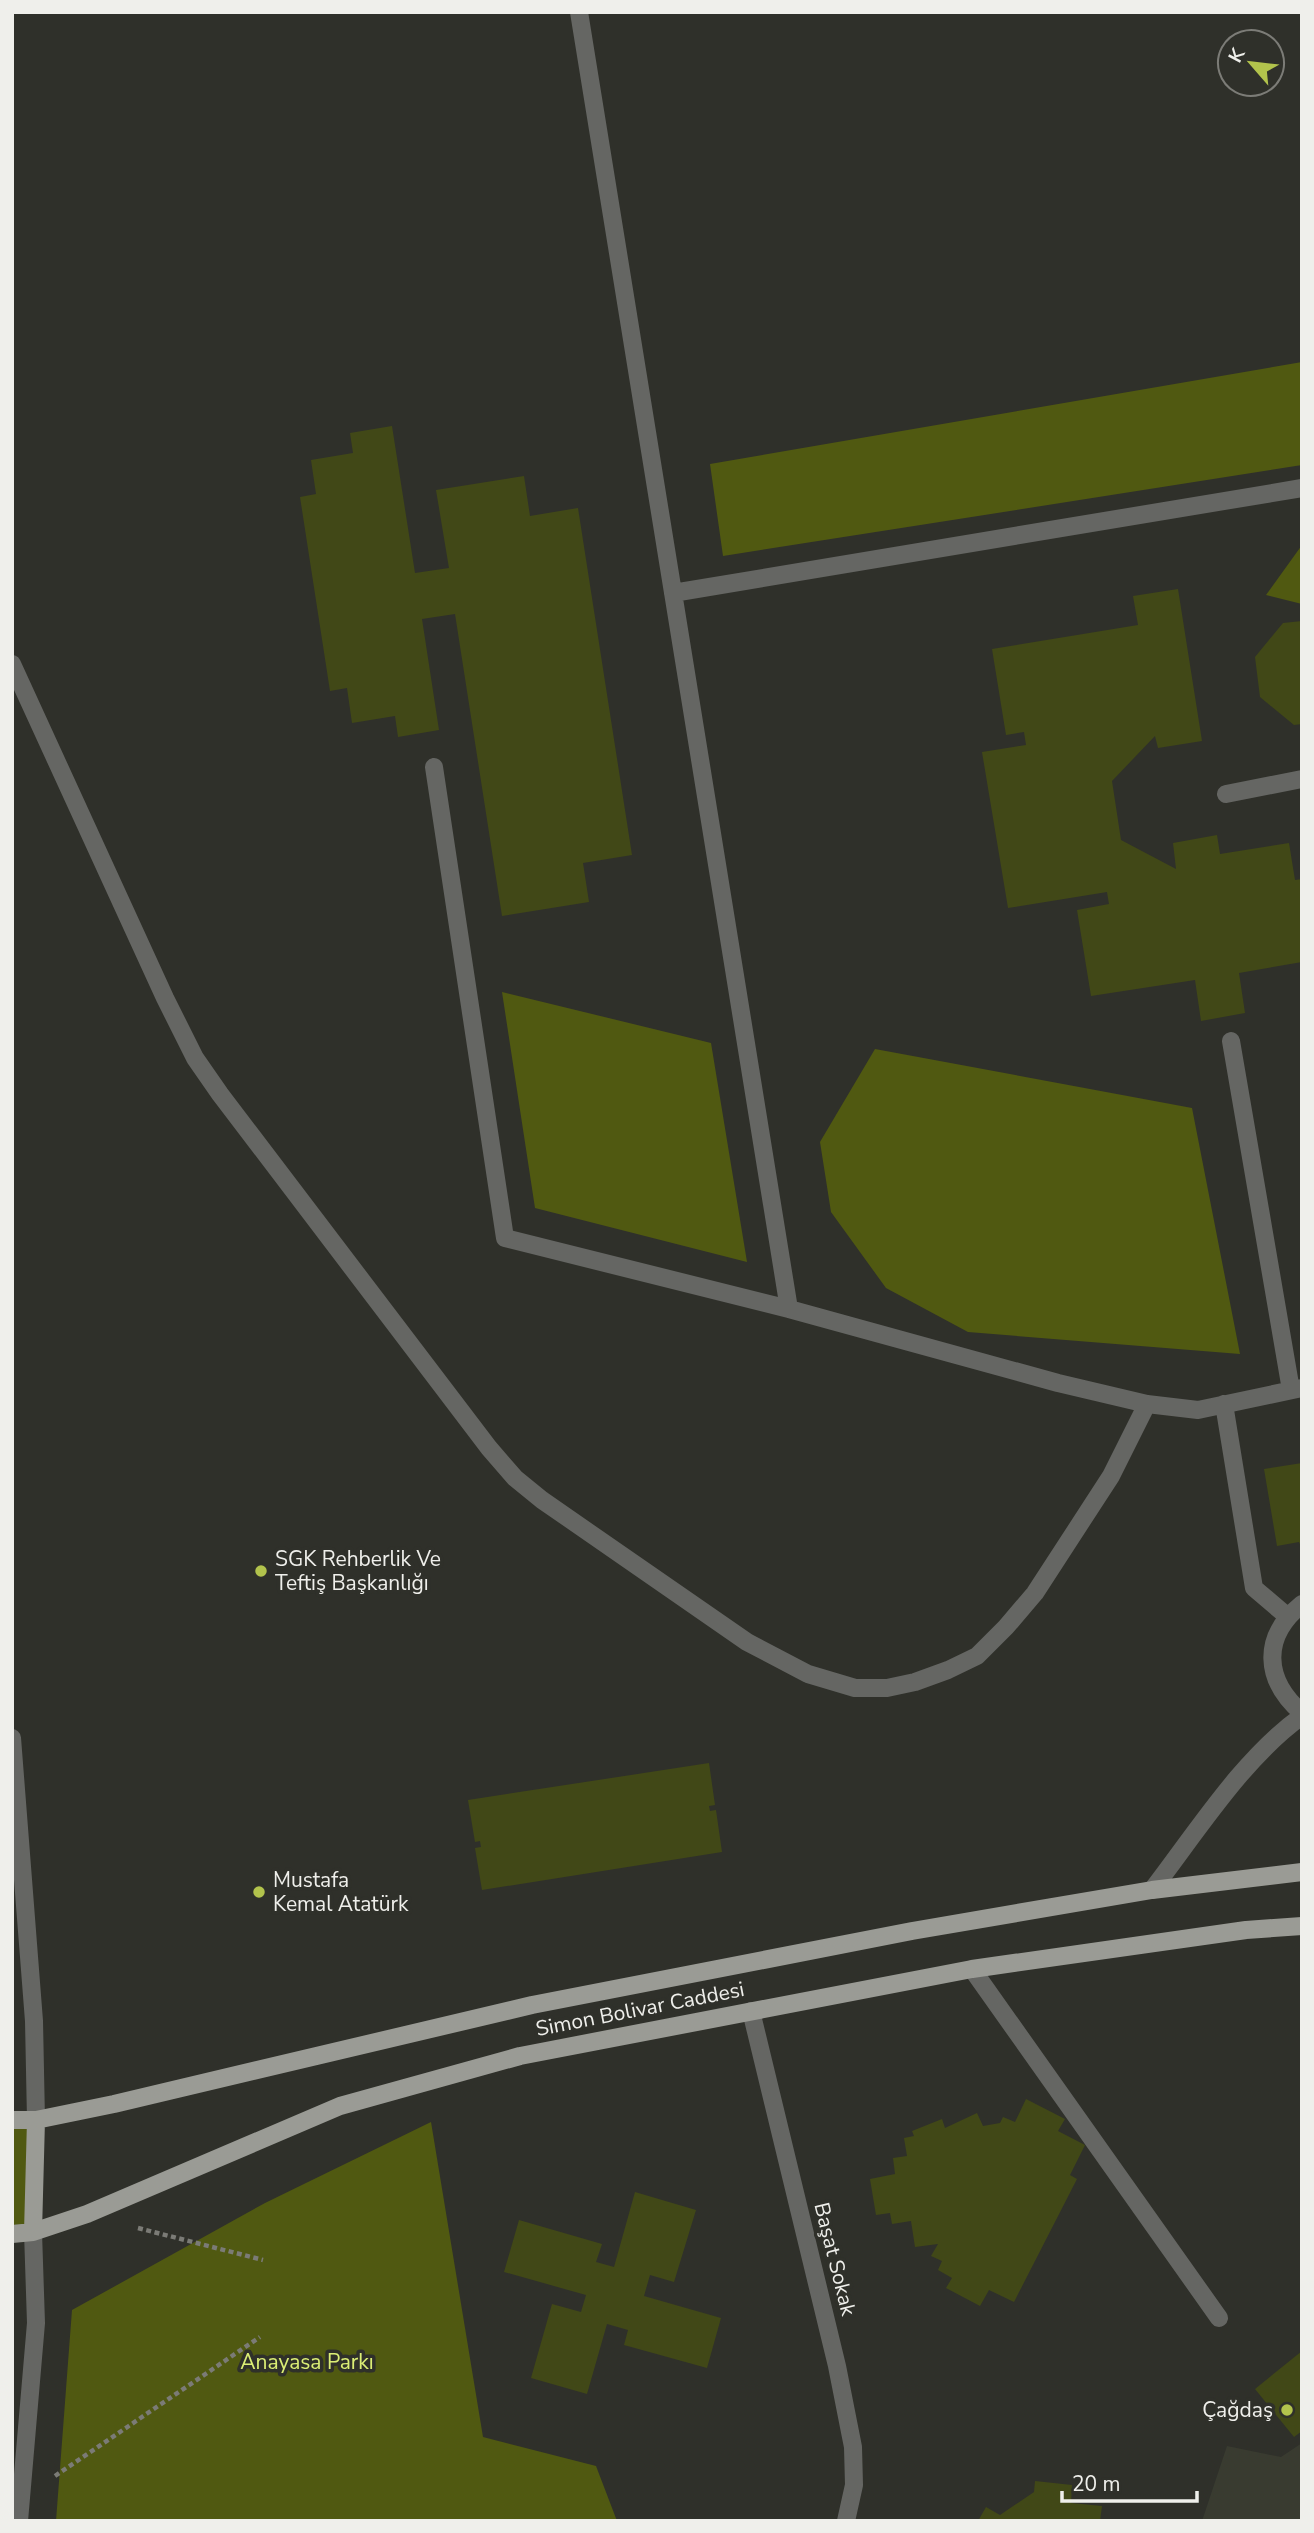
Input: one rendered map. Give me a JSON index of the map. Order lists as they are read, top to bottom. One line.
{"streets":{"main road":["Simon Bolivar Caddesi"],"street":["Başat Sokak"]},"crossings":[["Simon Bolivar Caddesi","Başat Sokak"]],"parks":["Anayasa Parkı"],"places":["SGK Rehberlik Ve Teftiş Başkanlığı","Mustafa Kemal Atatürk","Çağdaş"],"scale_bar":"20 m","north":"top left"}
